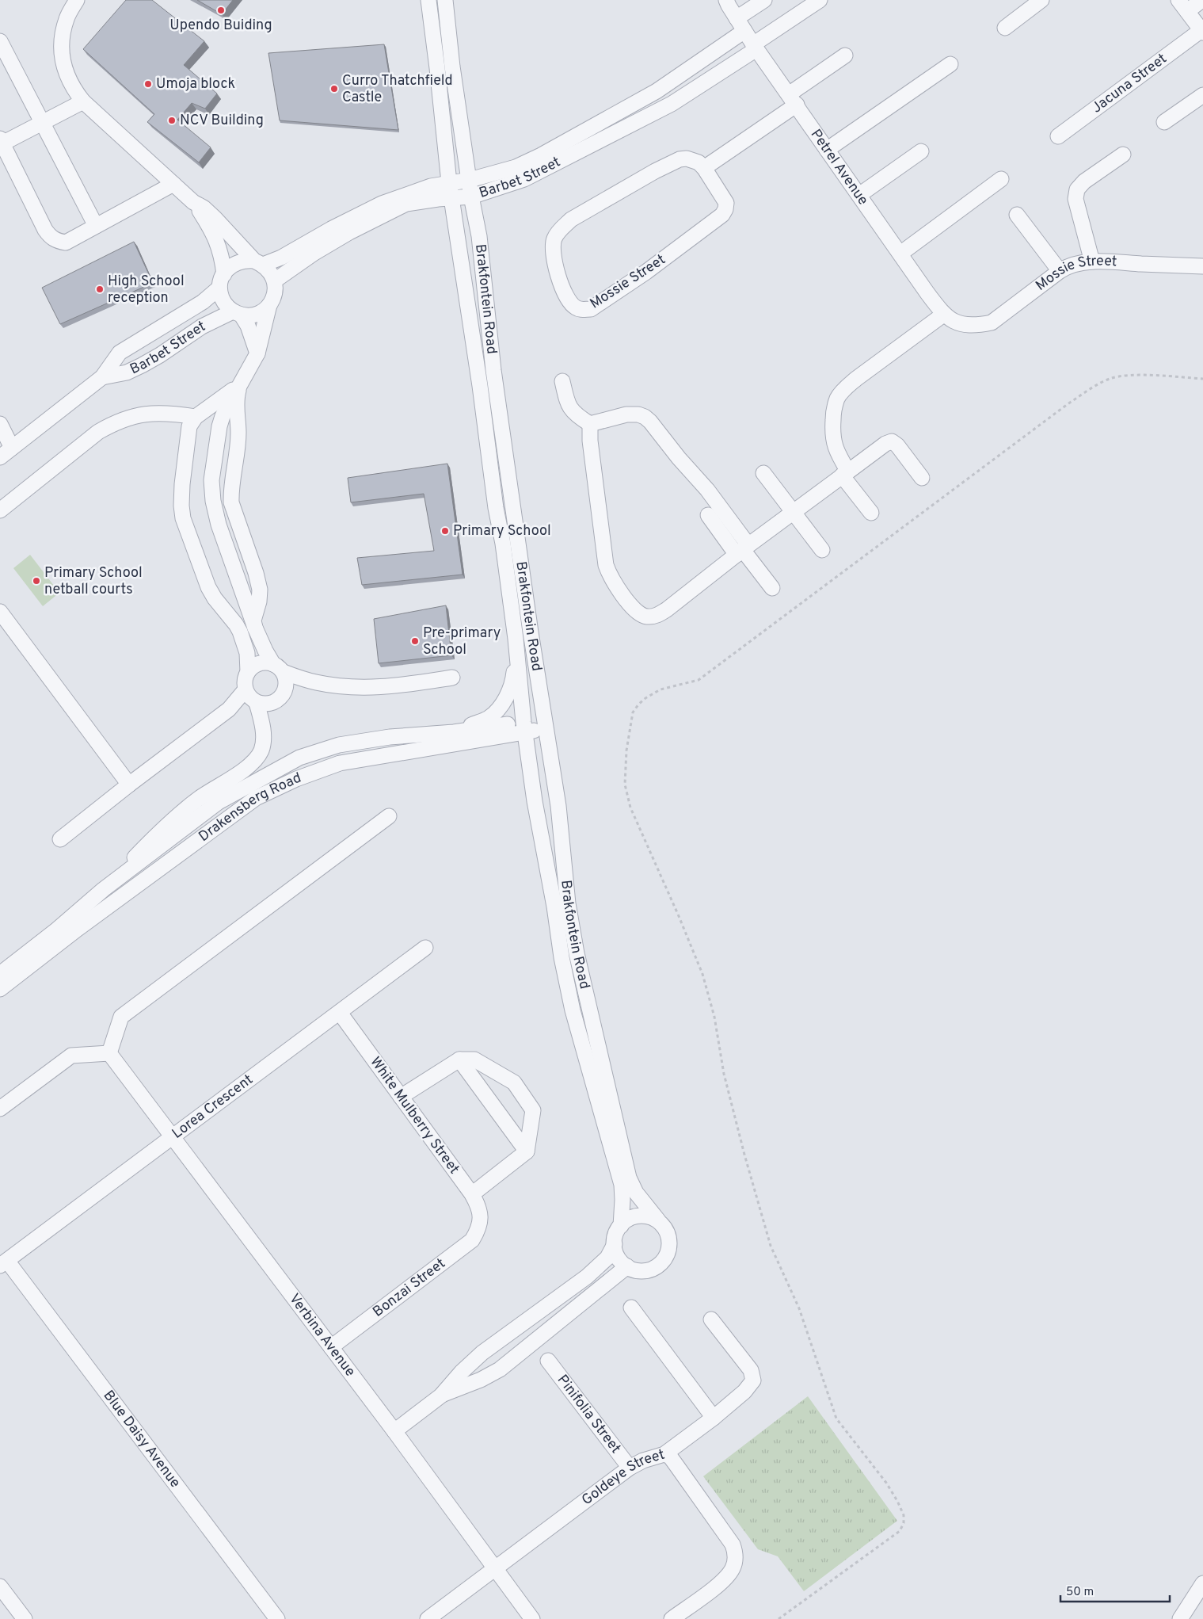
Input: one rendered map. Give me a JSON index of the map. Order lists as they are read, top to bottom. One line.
{"streets":{"street":["Jacuna Street","Petrel Avenue","Barbet Street","Mossie Street","Brakfontein Road","Drakensberg Road","Lorea Crescent","White Mulberry Street","Bonzai Street","Verbina Avenue","Pinifolia Street","Blue Daisy Avenue","Goldeye Street"]},"crossings":[["Petrel Avenue","Barbet Street"],["Petrel Avenue","Mossie Street"],["Barbet Street","Brakfontein Road"],["Brakfontein Road","Drakensberg Road"],["Lorea Crescent","White Mulberry Street"],["Lorea Crescent","Verbina Avenue"],["Lorea Crescent","Blue Daisy Avenue"],["White Mulberry Street","Bonzai Street"],["Bonzai Street","Verbina Avenue"],["Verbina Avenue","Goldeye Street"],["Pinifolia Street","Goldeye Street"]],"places":["Upendo Buiding","Umoja block","Curro Thatchfield Castle","NCV Building","High School reception","Primary School","Primary School netball courts","Pre-primary School"],"scale_bar":"50 m"}
